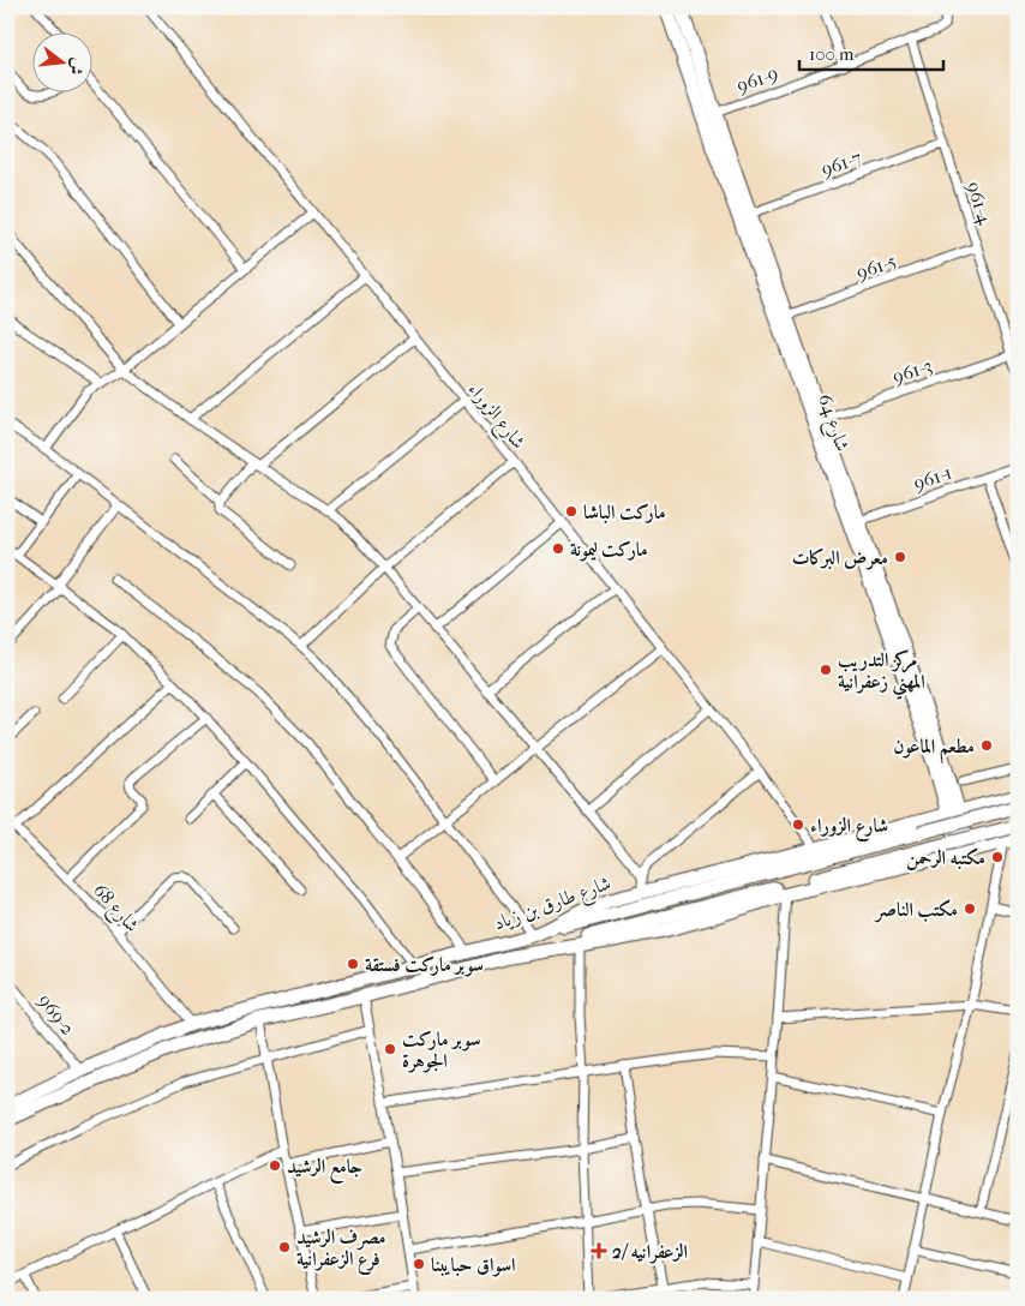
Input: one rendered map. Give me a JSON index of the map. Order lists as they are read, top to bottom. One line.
{"streets":{"main road":["شارع 64","شارع طارق بن زياد"],"street":["961-9","961-7","961-4","961-5","961-3","شارع الزوراء","961-1","شارع 68","969-2"]},"crossings":[["961-9","961-4"],["961-9","شارع 64"],["961-7","961-4"],["961-7","شارع 64"],["961-4","961-5"],["961-4","961-3"],["961-5","شارع 64"],["961-3","شارع 64"],["شارع الزوراء","شارع طارق بن زياد"],["شارع 64","961-1"],["شارع 64","شارع طارق بن زياد"],["شارع طارق بن زياد","شارع 68"],["شارع طارق بن زياد","969-2"]],"places":{"other":["ماركت الباشا","ماركت ليمونة","معرض البركات","مركز التدريب المهني زعفرانية","مطعم الماعون","شارع الزوراء","مكتبه الرحمن","مكتب الناصر","سوبر ماركت فستقة","سوبر ماركت الجوهرة","جامع الرشيد","مصرف الرشيد فرع الزعفرانية","اسواق حبايبنا"],"health":["الزعفرانيه /2"]},"scale_bar":"100 m","north":"right"}
